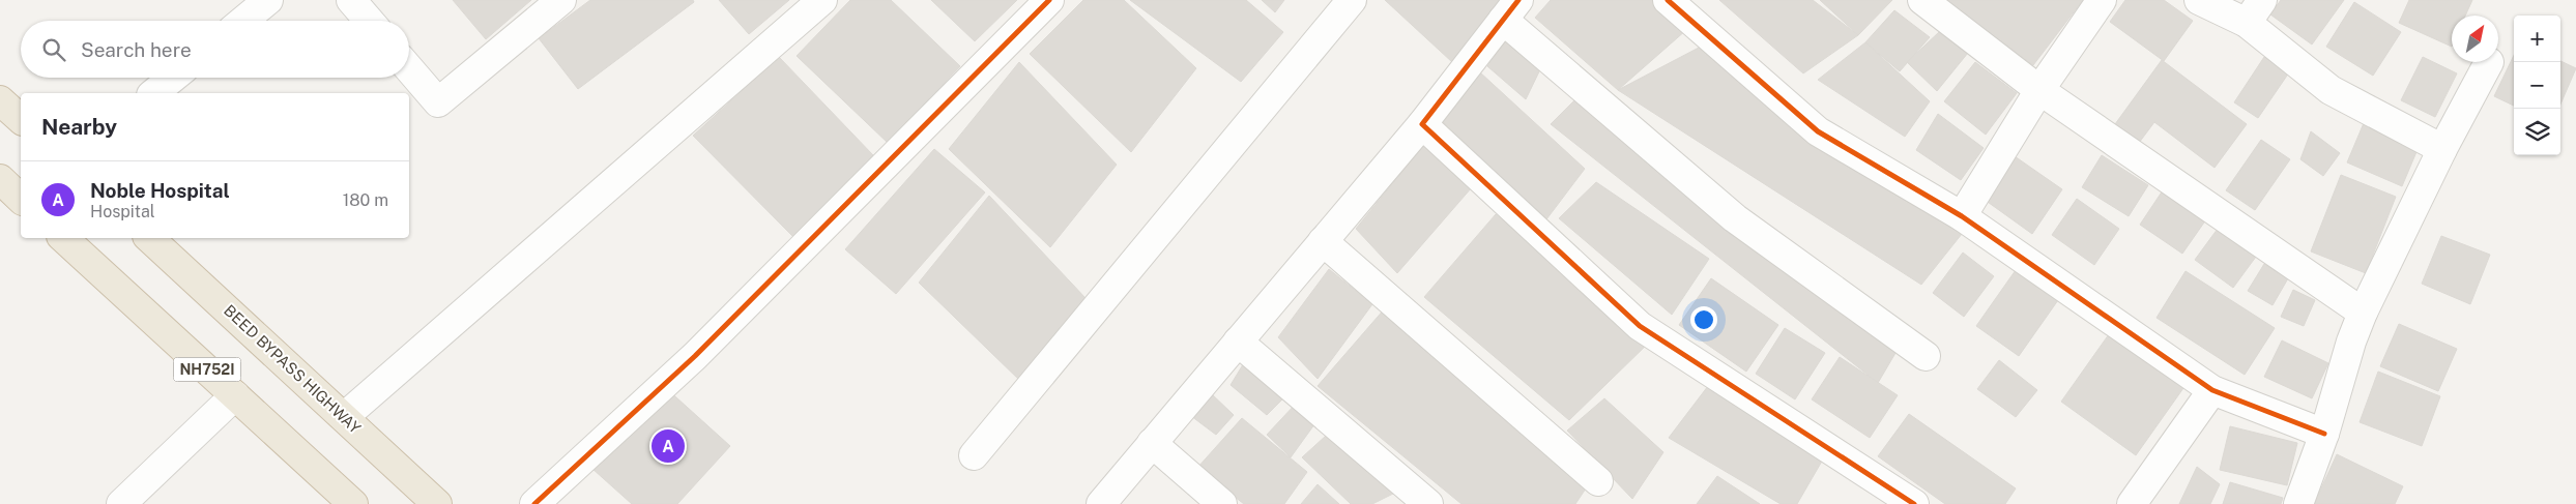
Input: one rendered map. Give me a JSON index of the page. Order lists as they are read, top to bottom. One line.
{"streets":{"highway":["NH752I","BEED BYPASS HIGHWAY"]},"north":"top right","page":{"map_buttons":["+","−"],"search":"Search here","heading":"Nearby","list":[{"mark":"A","name":"Noble Hospital","note":"Hospital","value":"180 m"}],"pins":"A"}}
